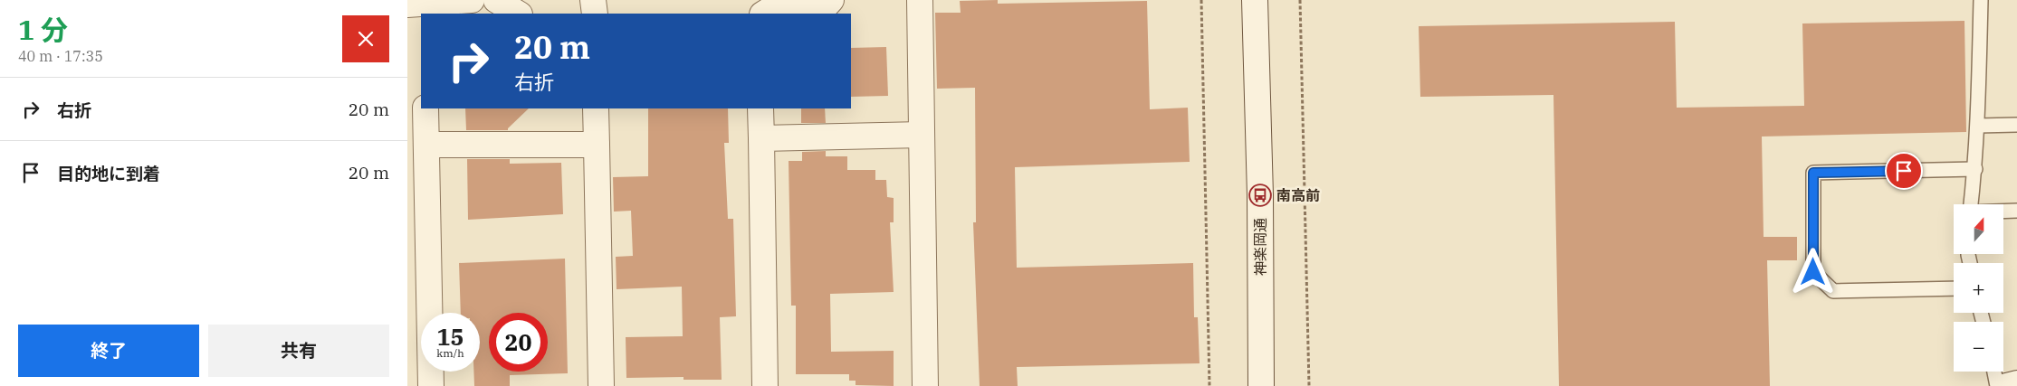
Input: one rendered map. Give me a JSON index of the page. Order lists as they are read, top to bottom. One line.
{"streets":{"street":["神楽岡通"]},"places":{"bus stop":["南高前"]},"north":"top","page":{"heading":["1 分","40 m · 17:35"],"turn":["20 m","右折"],"list":[{"name":"右折","value":"20 m"},{"name":"目的地に到着","value":"20 m"}],"map_buttons":["+","−"],"speed":"15 km/h","limit":"20","buttons":["終了","共有"]}}
